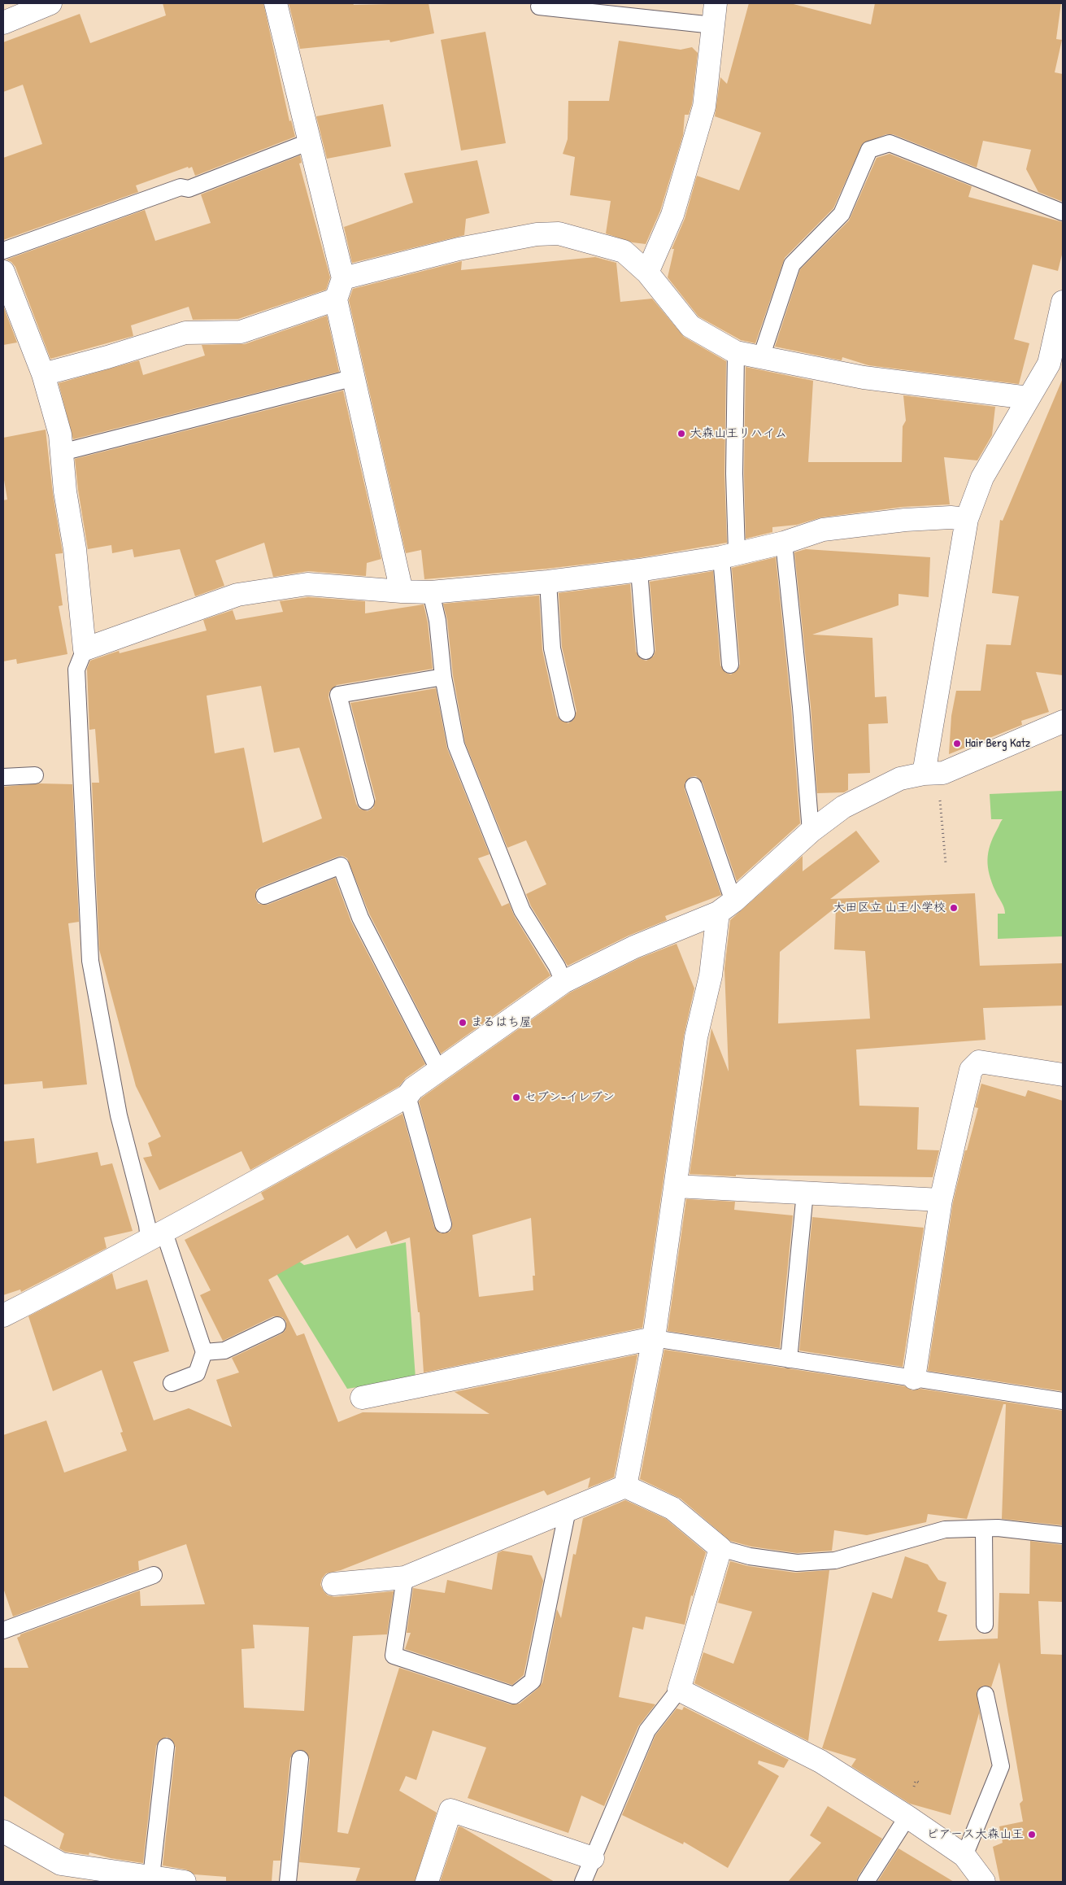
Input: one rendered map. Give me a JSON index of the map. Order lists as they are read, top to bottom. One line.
{"places":["大森山王リハイム","Hair Berg Katz","大田区立 山王小学校","まるはち屋","セブン-イレブン","ピアース大森山王"]}
